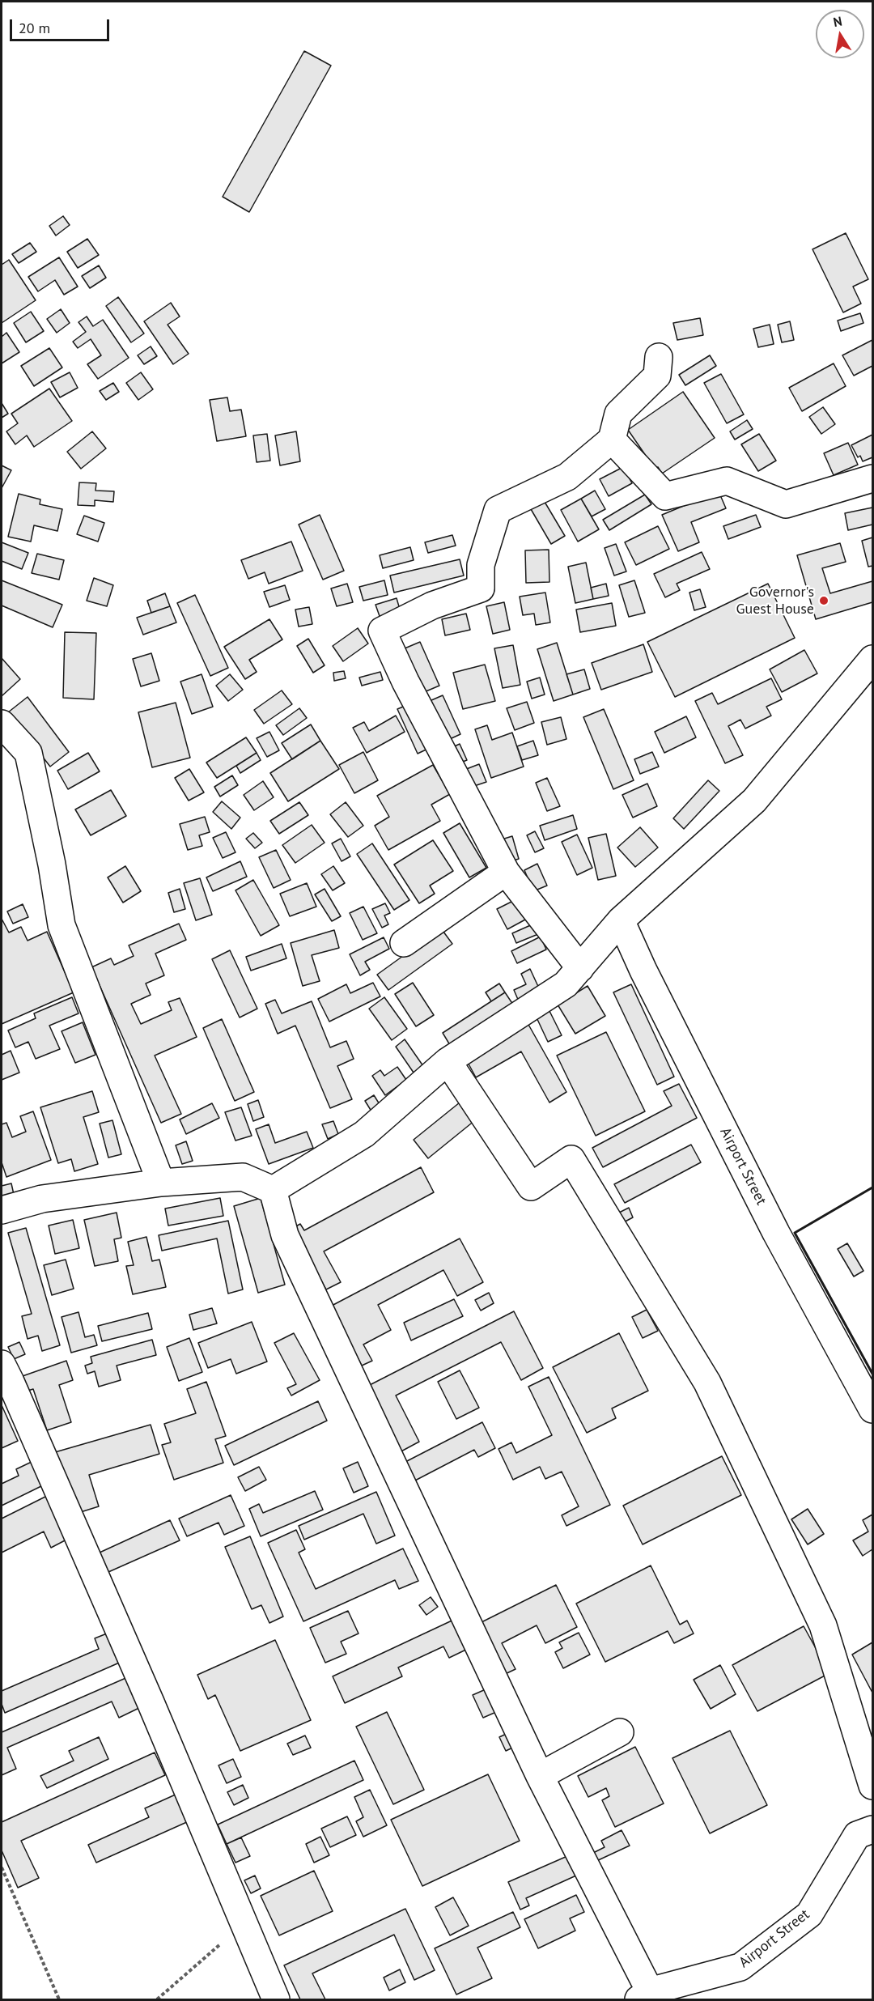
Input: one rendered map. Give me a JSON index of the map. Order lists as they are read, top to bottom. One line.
{"streets":{"street":["Airport Street"]},"places":["Governor's Guest House"],"scale_bar":"20 m","north":"top"}
